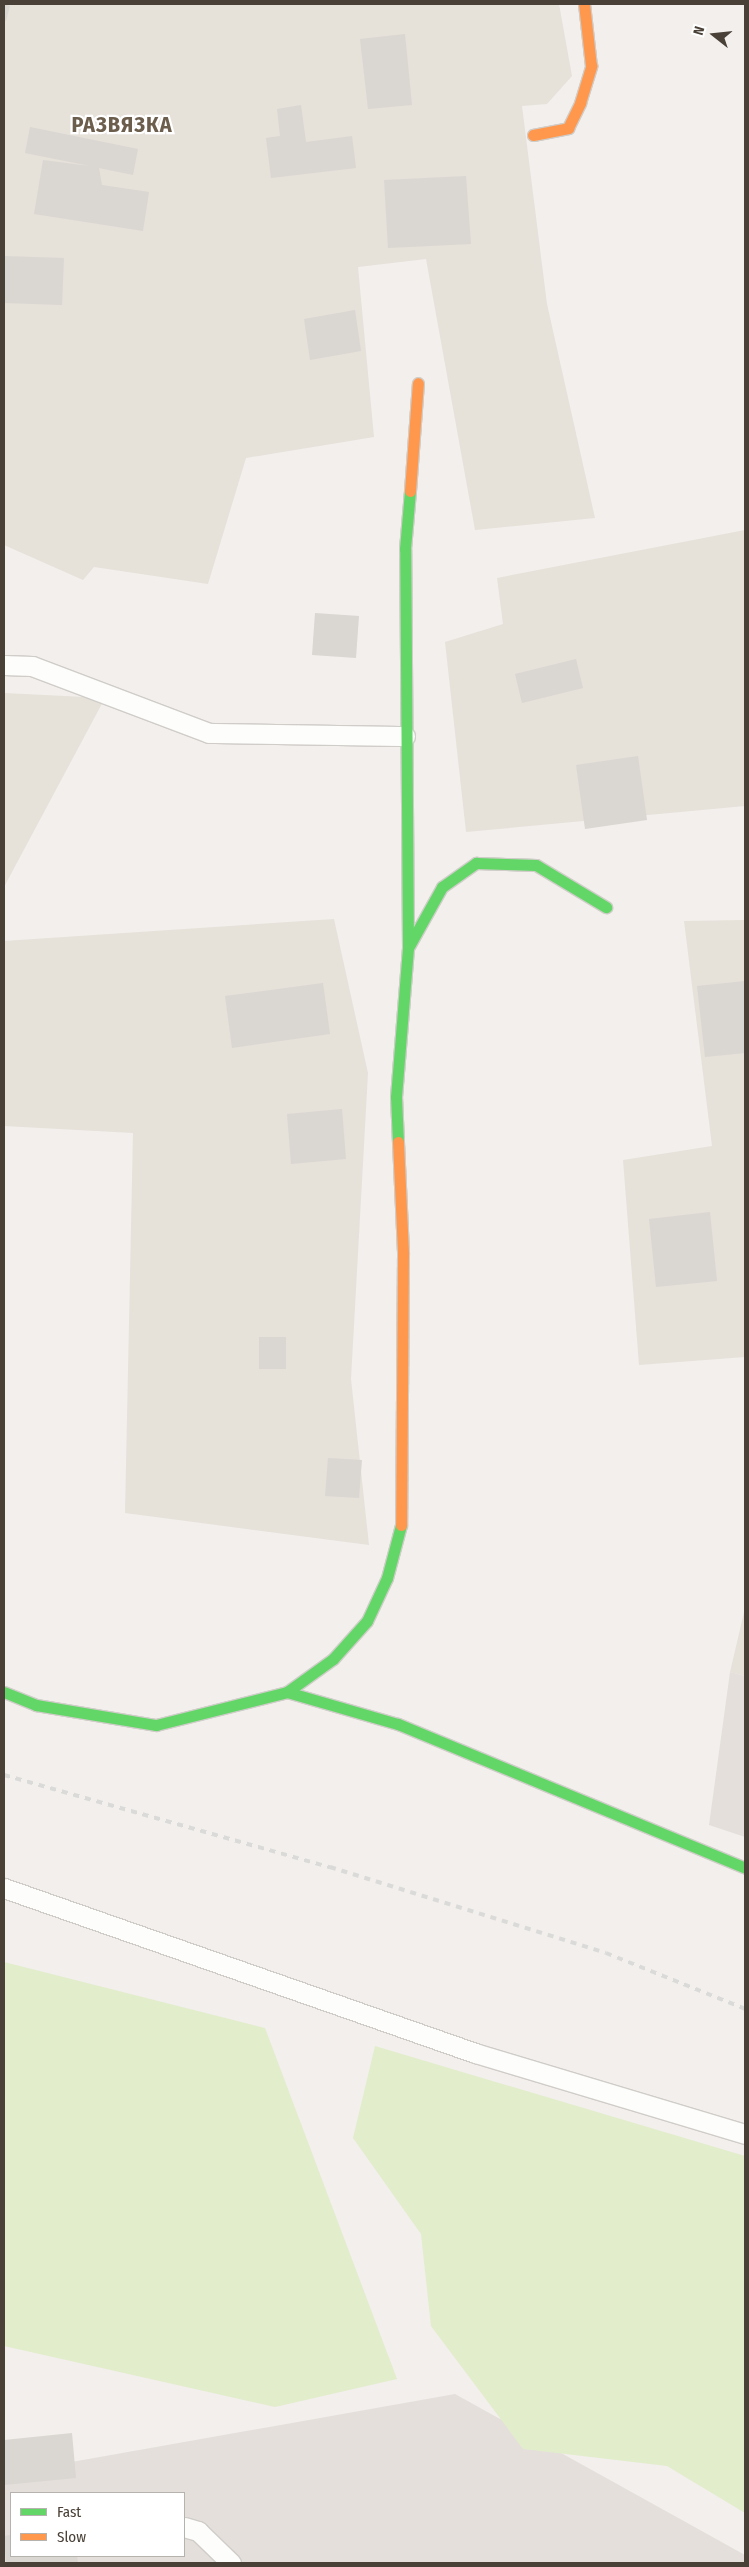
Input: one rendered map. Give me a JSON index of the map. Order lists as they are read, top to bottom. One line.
{"districts":["РАЗВЯЗКА"],"legend":["Fast","Slow"],"north":"left"}
